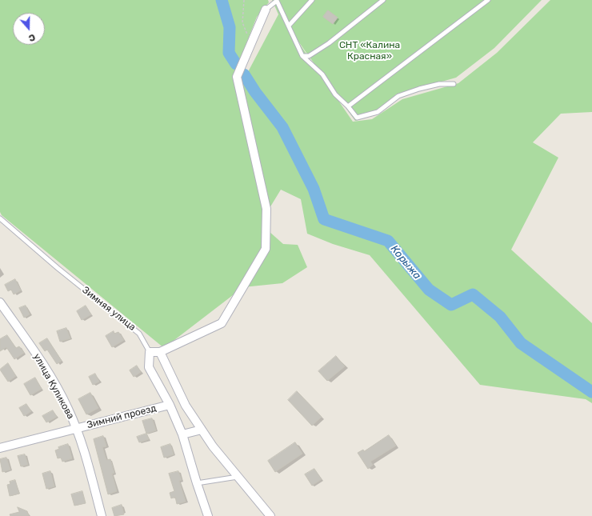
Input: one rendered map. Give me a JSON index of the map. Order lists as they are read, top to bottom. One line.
{"streets":{"street":["улица Куликова","Зимний проезд"],"lane":["Зимняя улица"]},"crossings":[["улица Куликова","Зимний проезд"]],"water":["Корыжа"],"parks":["СНТ «Калина Красная»"],"north":"bottom"}
